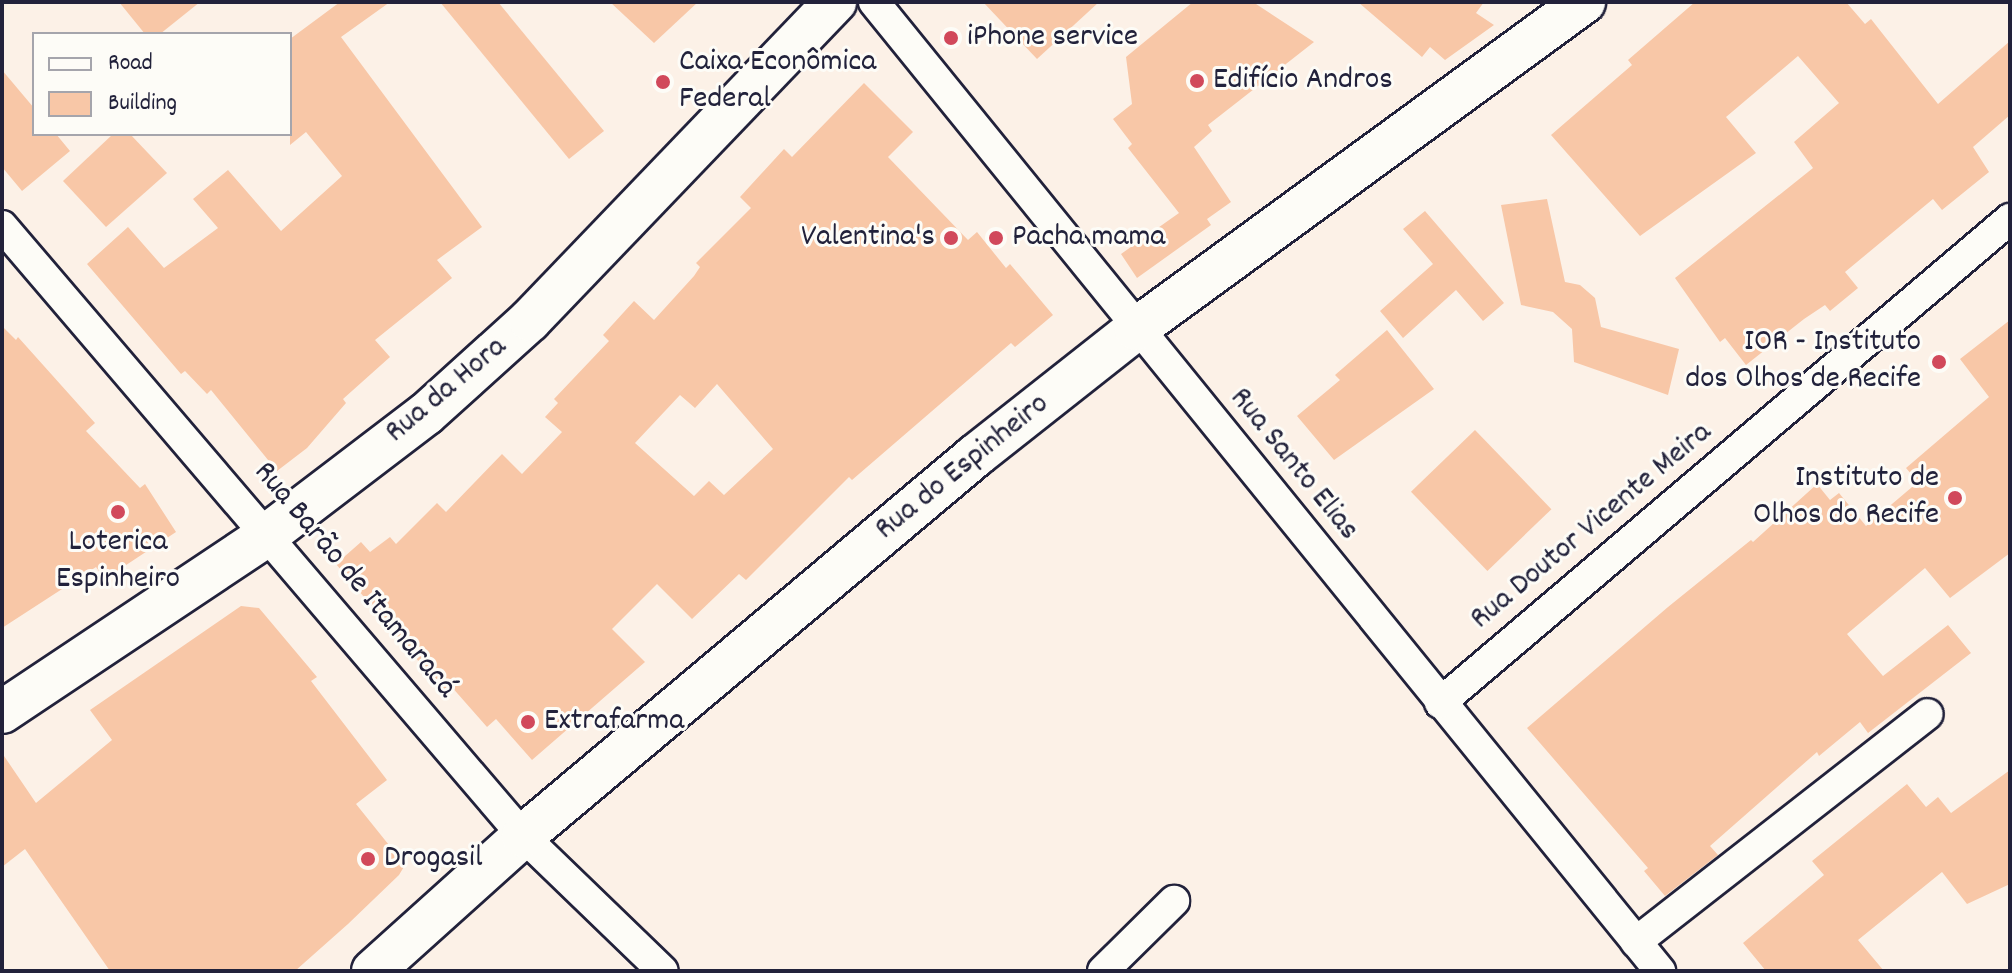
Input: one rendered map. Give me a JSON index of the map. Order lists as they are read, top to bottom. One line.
{"streets":{"street":["Rua da Hora","Rua Santo Elias","Rua do Espinheiro","Rua Doutor Vicente Meira","Rua Barão de Itamaracá"]},"crossings":[["Rua da Hora","Rua Barão de Itamaracá"],["Rua Santo Elias","Rua do Espinheiro"],["Rua Santo Elias","Rua Doutor Vicente Meira"],["Rua do Espinheiro","Rua Barão de Itamaracá"]],"places":["iPhone service","Edifício Andros","Caixa Econômica Federal","Valentina's","Pacha mama","IOR - Instituto dos Olhos de Recife","Instituto de Olhos do Recife","Loterica Espinheiro","Extrafarma","Drogasil"],"legend":["Road","Building"]}
